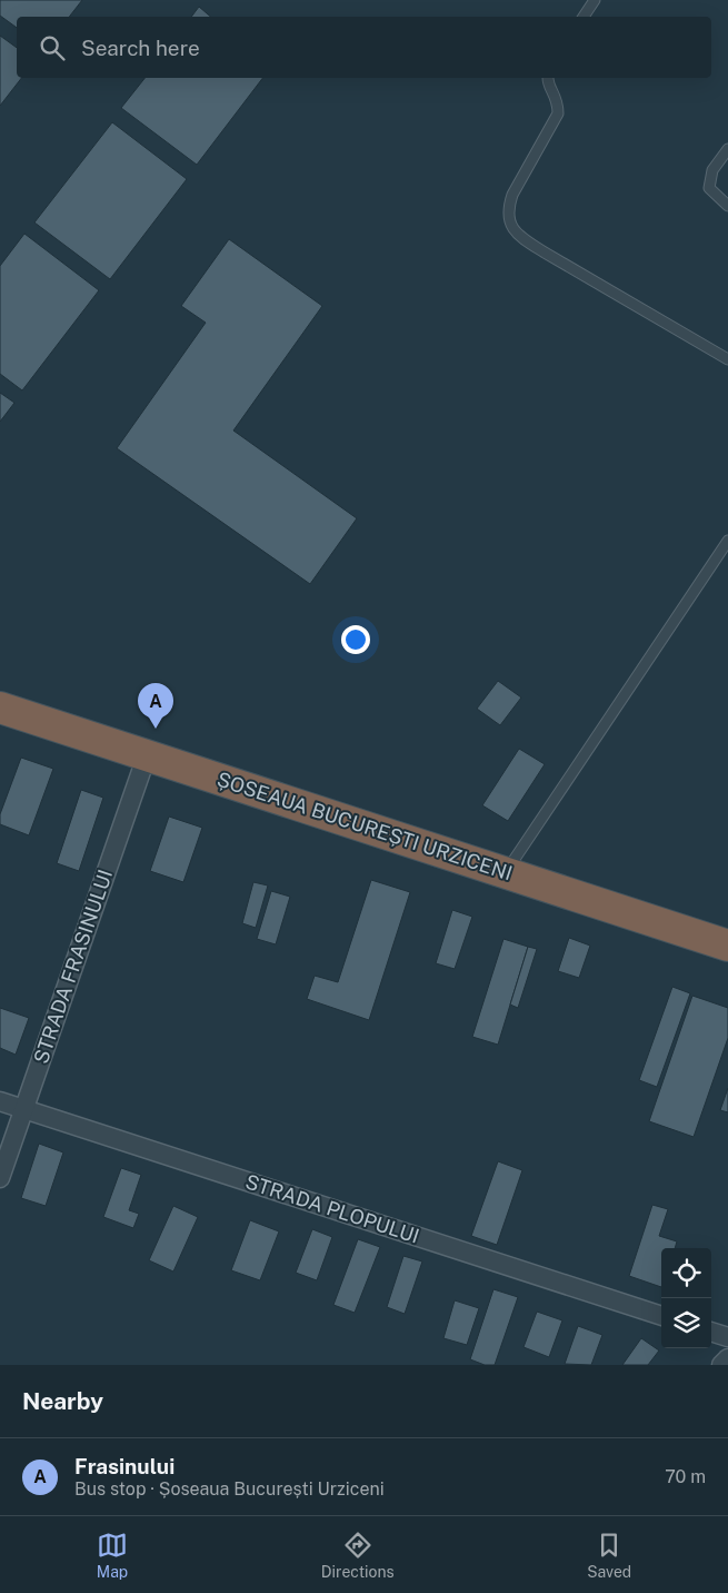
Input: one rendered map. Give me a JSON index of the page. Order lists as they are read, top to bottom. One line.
{"streets":{"highway":["ȘOSEAUA BUCUREȘTI URZICENI"],"street":["STRADA FRASINULUI","STRADA PLOPULUI"]},"crossings":[["ȘOSEAUA BUCUREȘTI URZICENI","STRADA FRASINULUI"],["STRADA FRASINULUI","STRADA PLOPULUI"]],"page":{"search":"Search here","pins":"A","heading":"Nearby","list":[{"mark":"A","name":"Frasinului","note":"Bus stop · Șoseaua București Urziceni","value":"70 m"}],"nav":["Map","Directions","Saved"]}}
